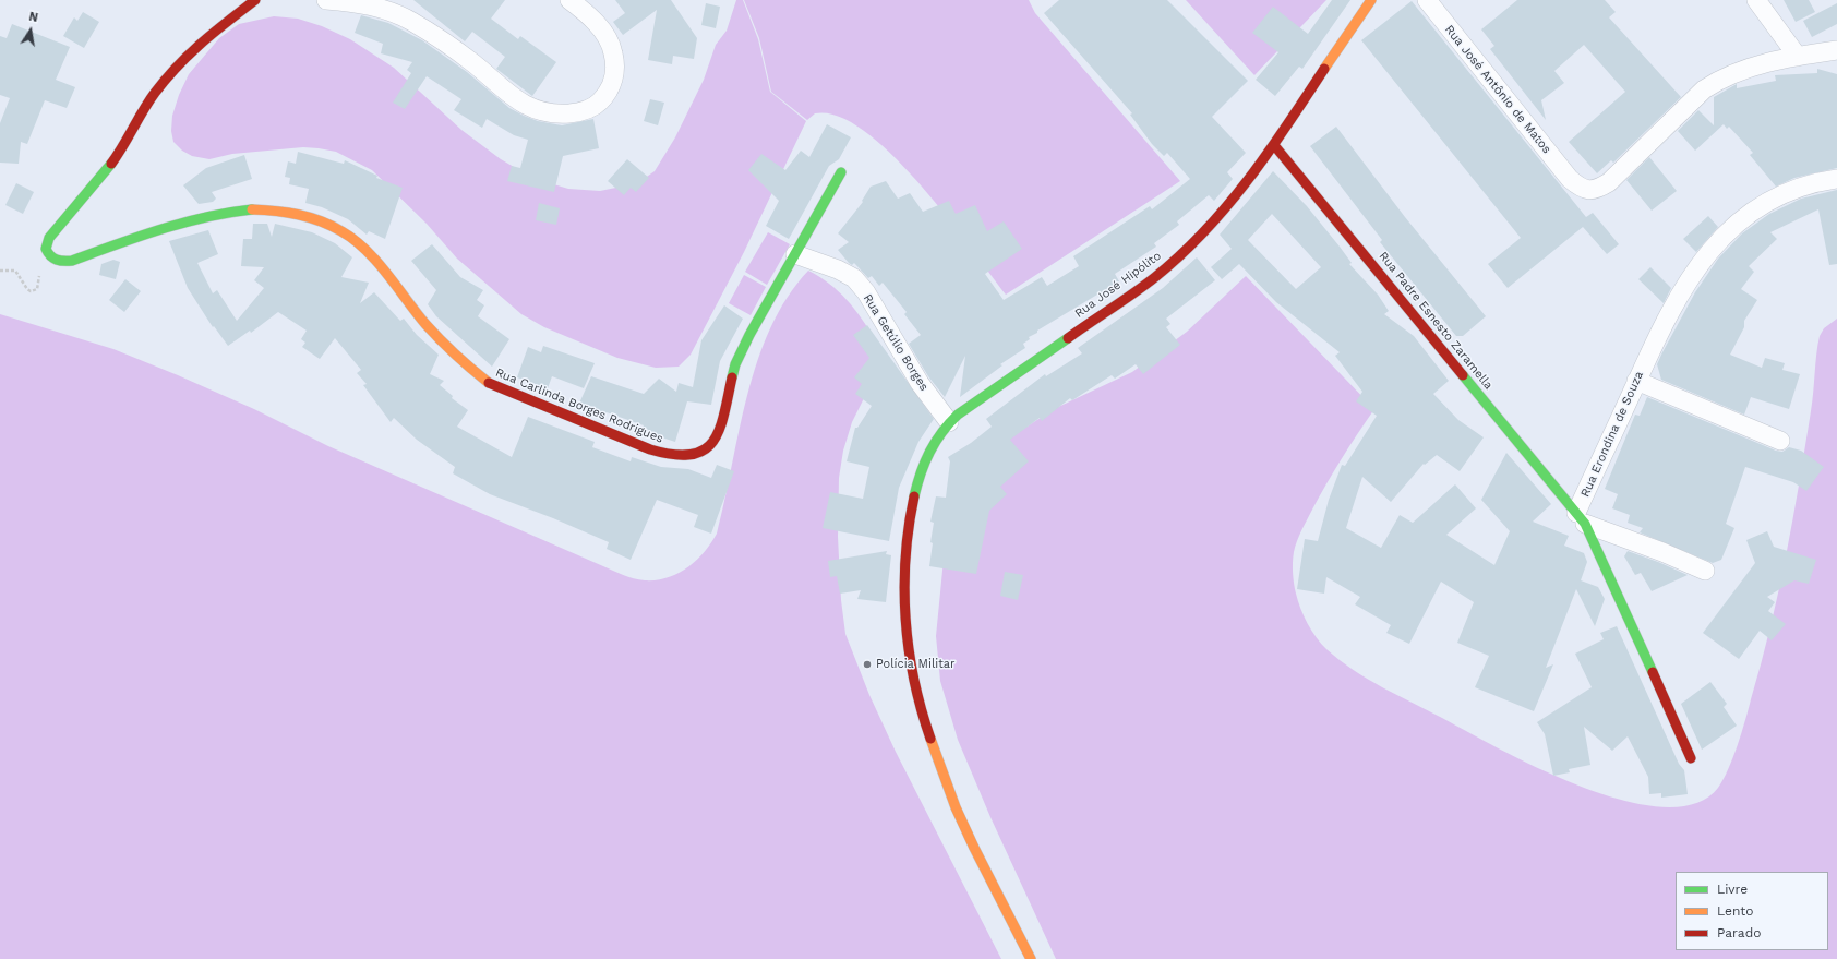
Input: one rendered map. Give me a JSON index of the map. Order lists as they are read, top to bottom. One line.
{"streets":{"street":["Rua José Antônio de Matos","Rua José Hipólito","Rua Padre Esnesto Zaramella","Rua Getúlio Borges","Rua Carlinda Borges Rodrigues","Rua Erondina de Souza"]},"crossings":[["Rua José Hipólito","Rua Padre Esnesto Zaramella"],["Rua José Hipólito","Rua Getúlio Borges"],["Rua Padre Esnesto Zaramella","Rua Erondina de Souza"],["Rua Getúlio Borges","Rua Carlinda Borges Rodrigues"]],"places":["Polícia Militar"],"legend":["Livre","Lento","Parado"],"north":"top"}
